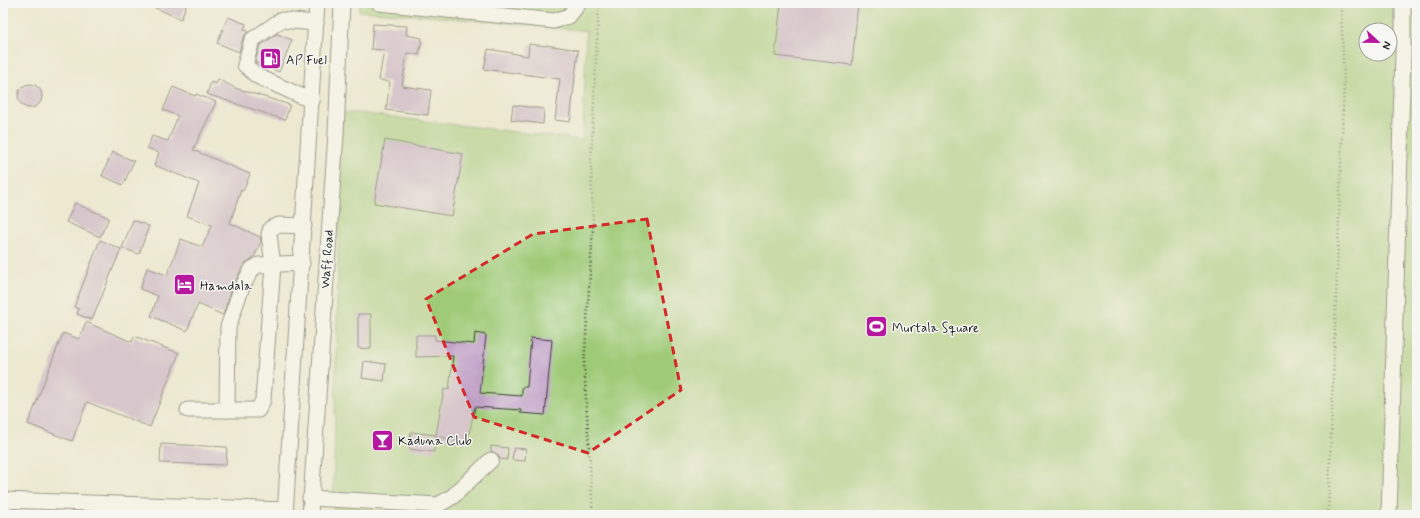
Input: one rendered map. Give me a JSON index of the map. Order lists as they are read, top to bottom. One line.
{"streets":{"street":["Waff Road"]},"places":{"fuel station":["AP Fuel"],"hotel":["Hamdala"],"sports":["Murtala Square"],"bar":["Kaduna Club"]},"north":"right"}
